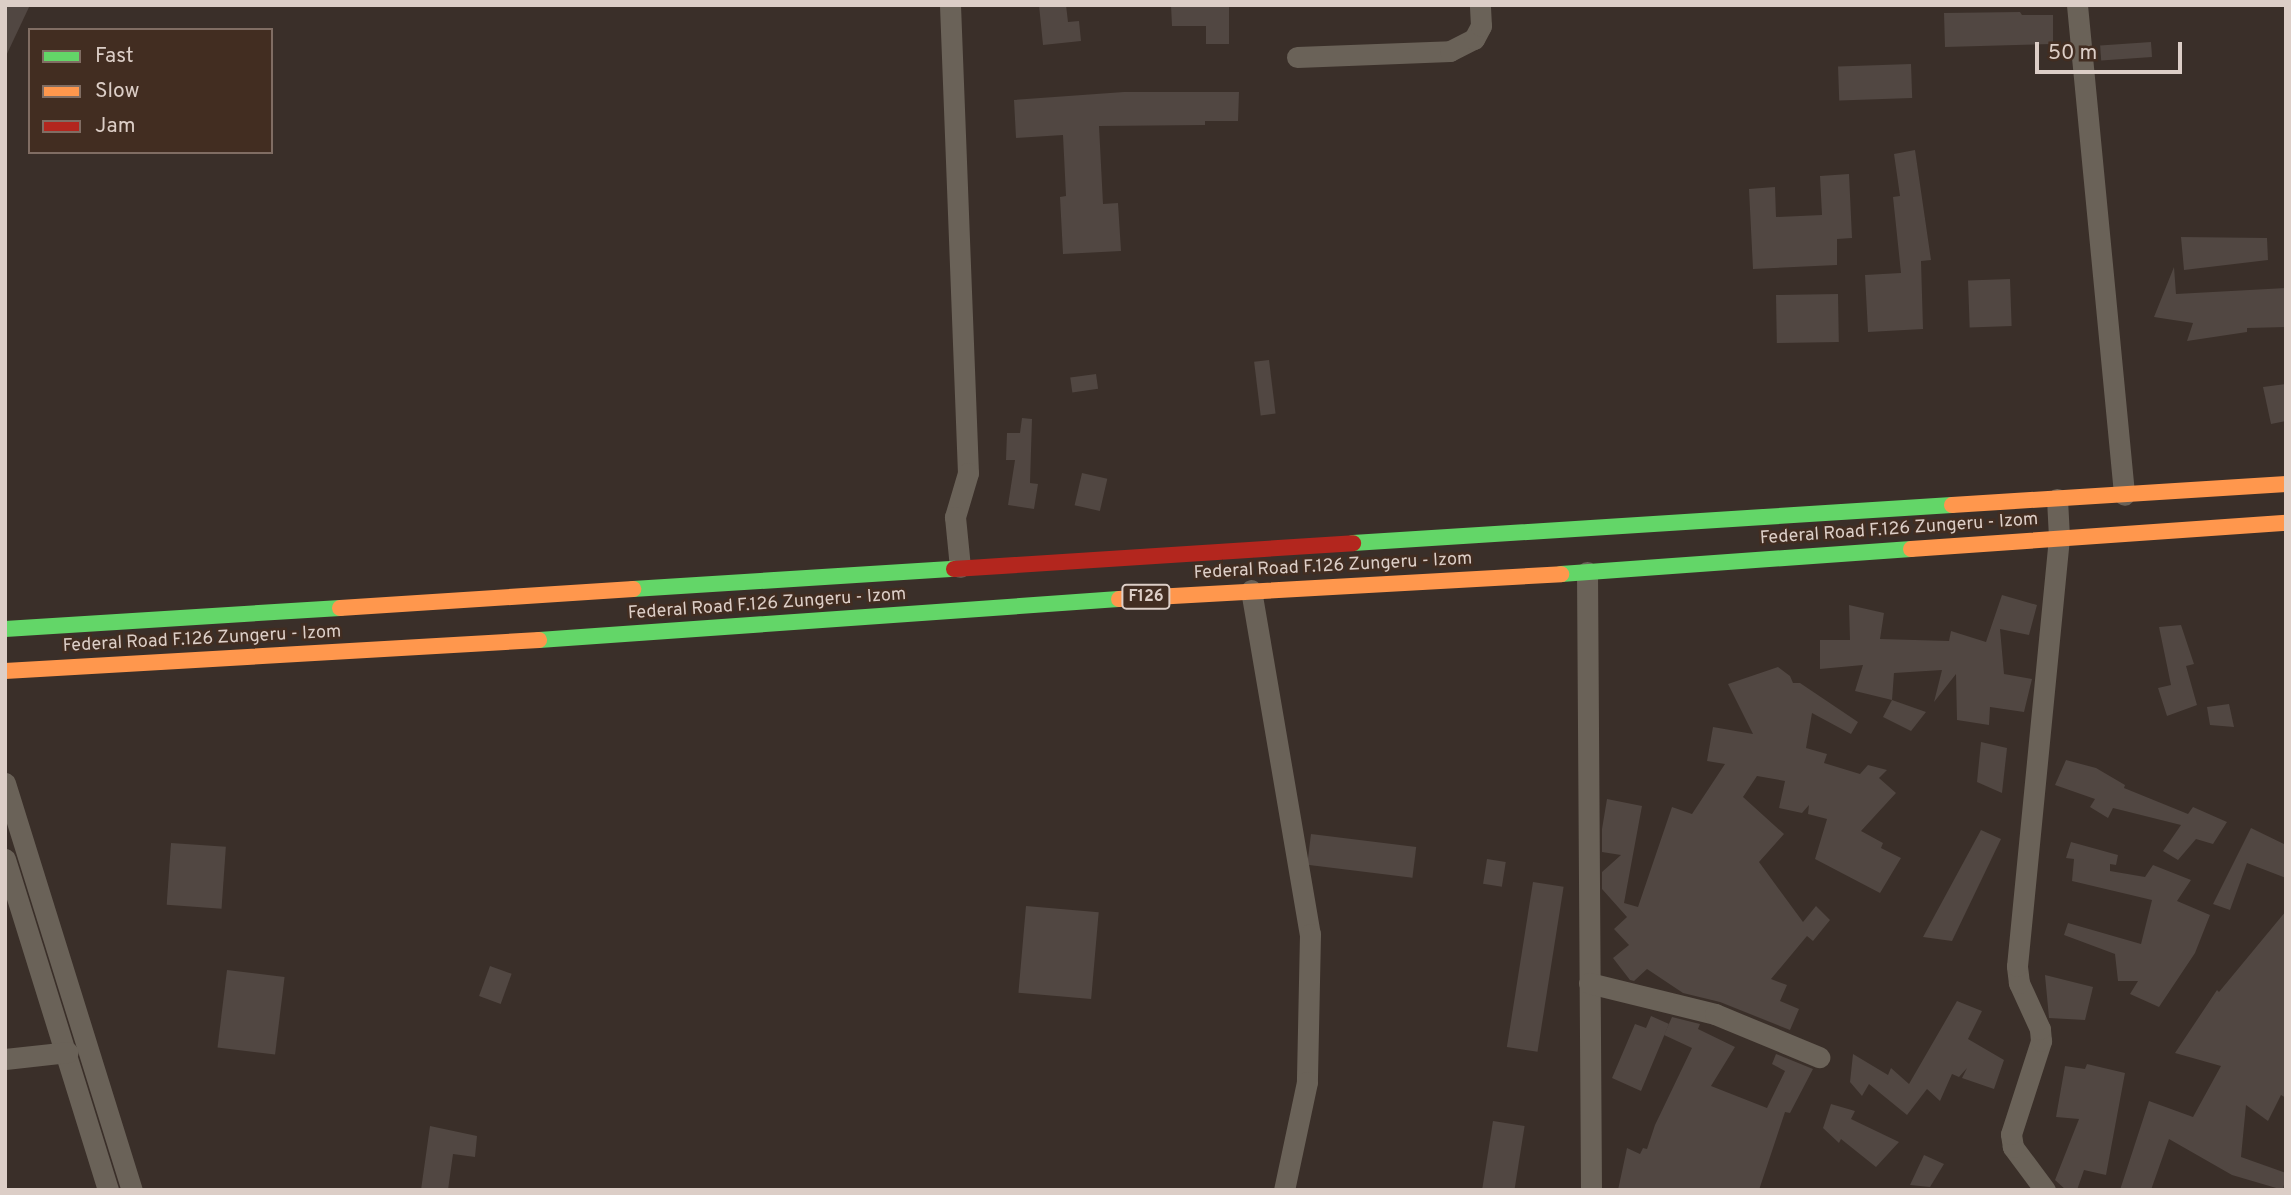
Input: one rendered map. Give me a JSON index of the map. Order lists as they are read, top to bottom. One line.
{"streets":{"main road":["Federal Road F.126 Zungeru - Izom","F126"]},"legend":["Fast","Slow","Jam"],"scale_bar":"50 m"}
